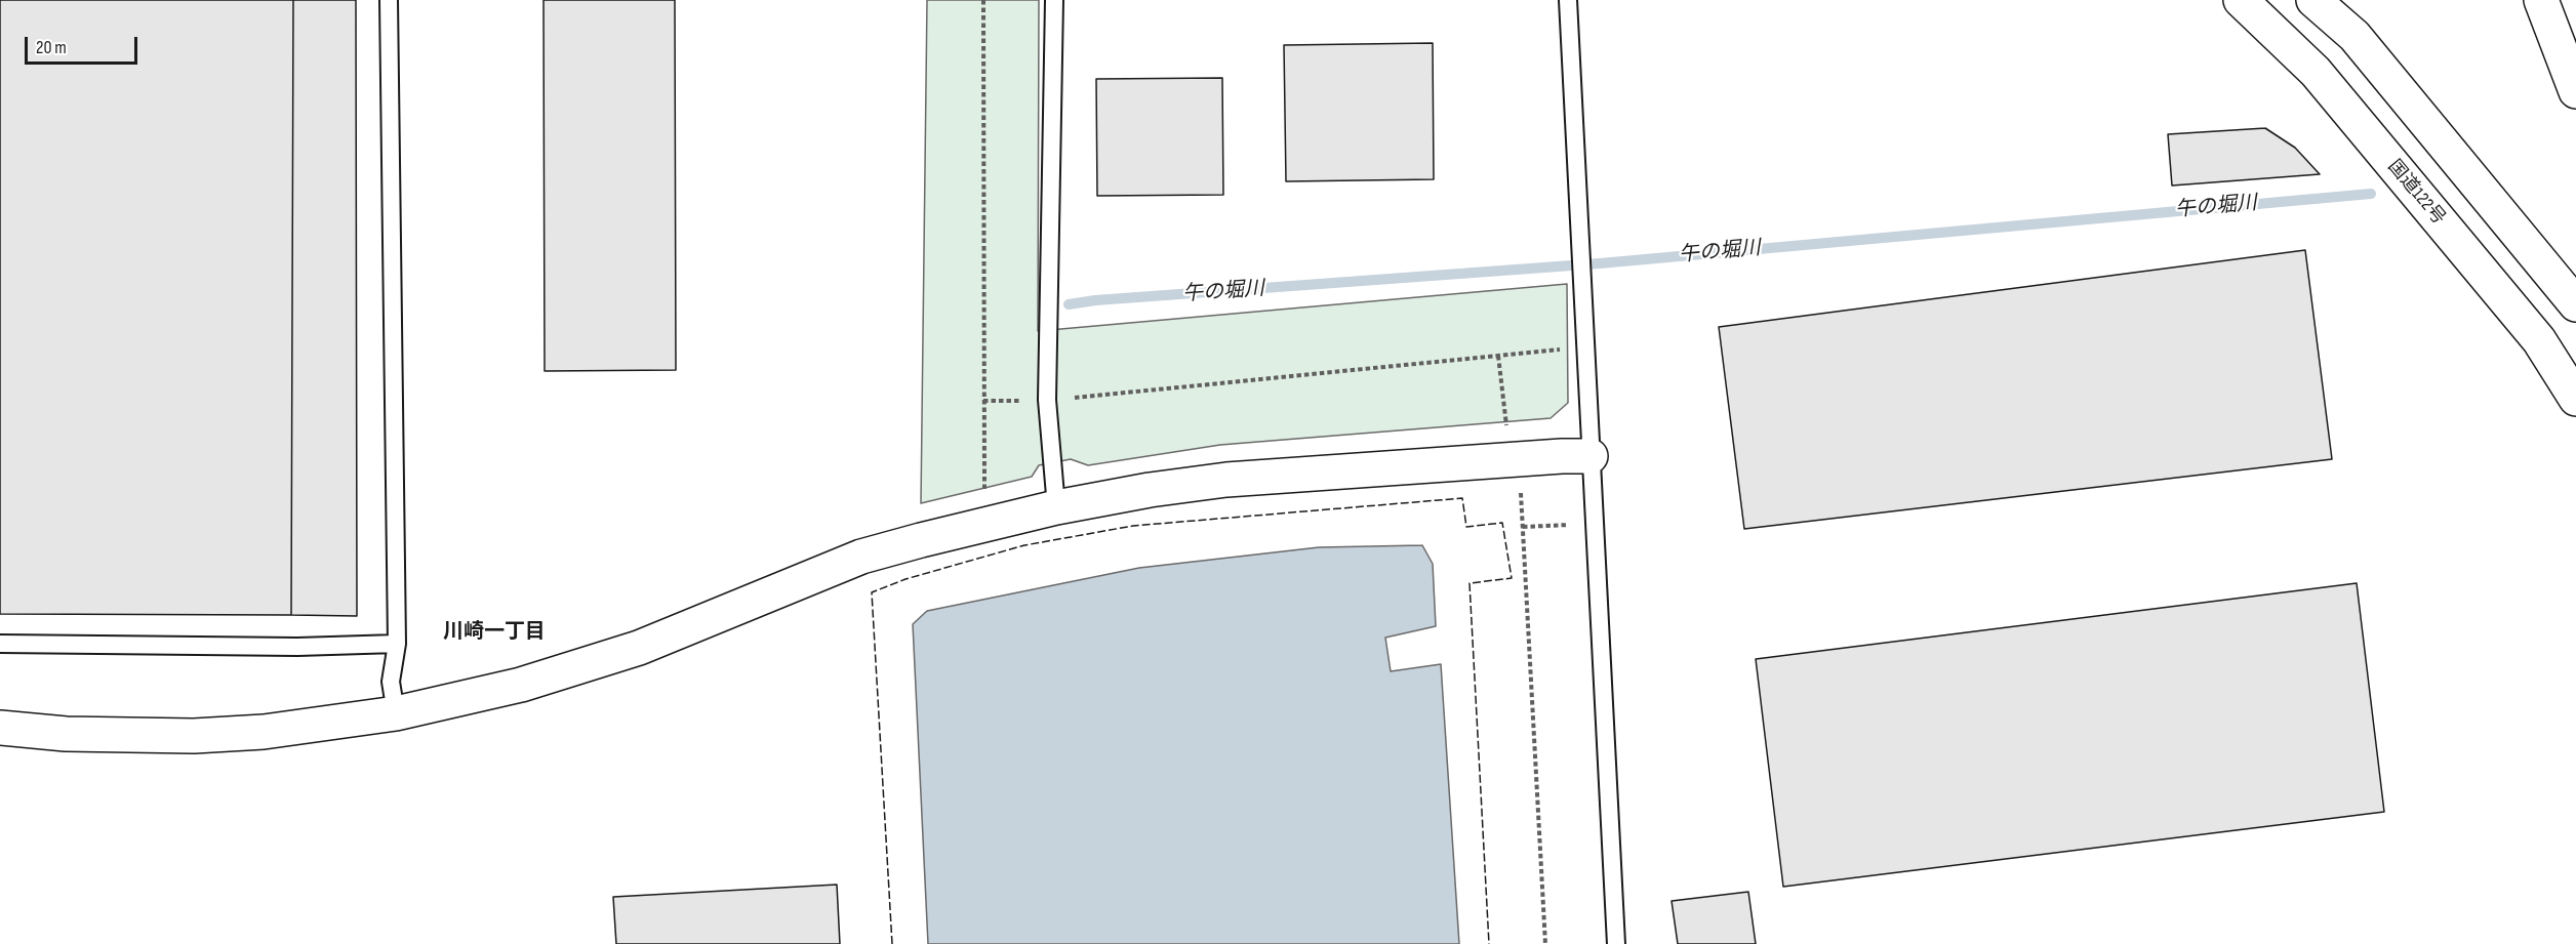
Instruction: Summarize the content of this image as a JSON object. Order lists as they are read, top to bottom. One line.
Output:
{"streets":{"main road":["国道122号"]},"districts":["川崎一丁目"],"water":["午の堀川"],"scale_bar":"20 m"}
